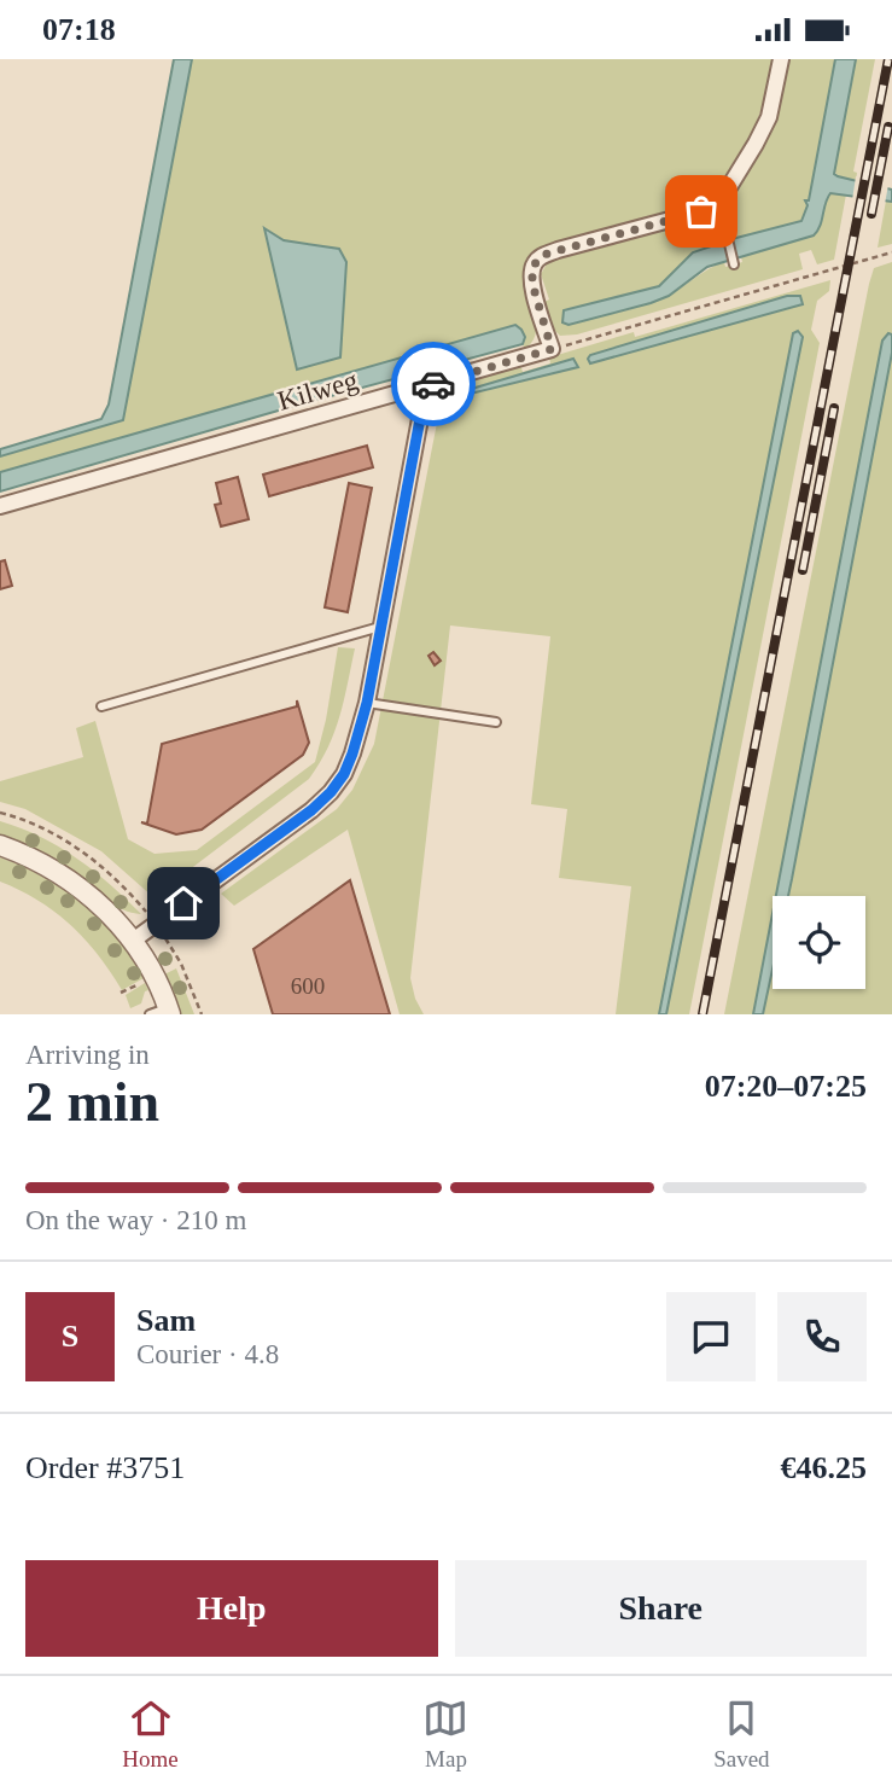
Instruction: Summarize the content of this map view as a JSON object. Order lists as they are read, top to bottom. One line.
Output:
{"streets":{"street":["Kilweg"]},"house_numbers":["600"],"page":{"status":"07:18","heading":["2 min","Arriving in","07:20–07:25"],"panel":["Sam","Courier · 4.8","Order #3751","€46.25"],"bar":"On the way · 210 m","round":"S","buttons":["Help","Share"],"tabs":["Home","Map","Saved"]}}
